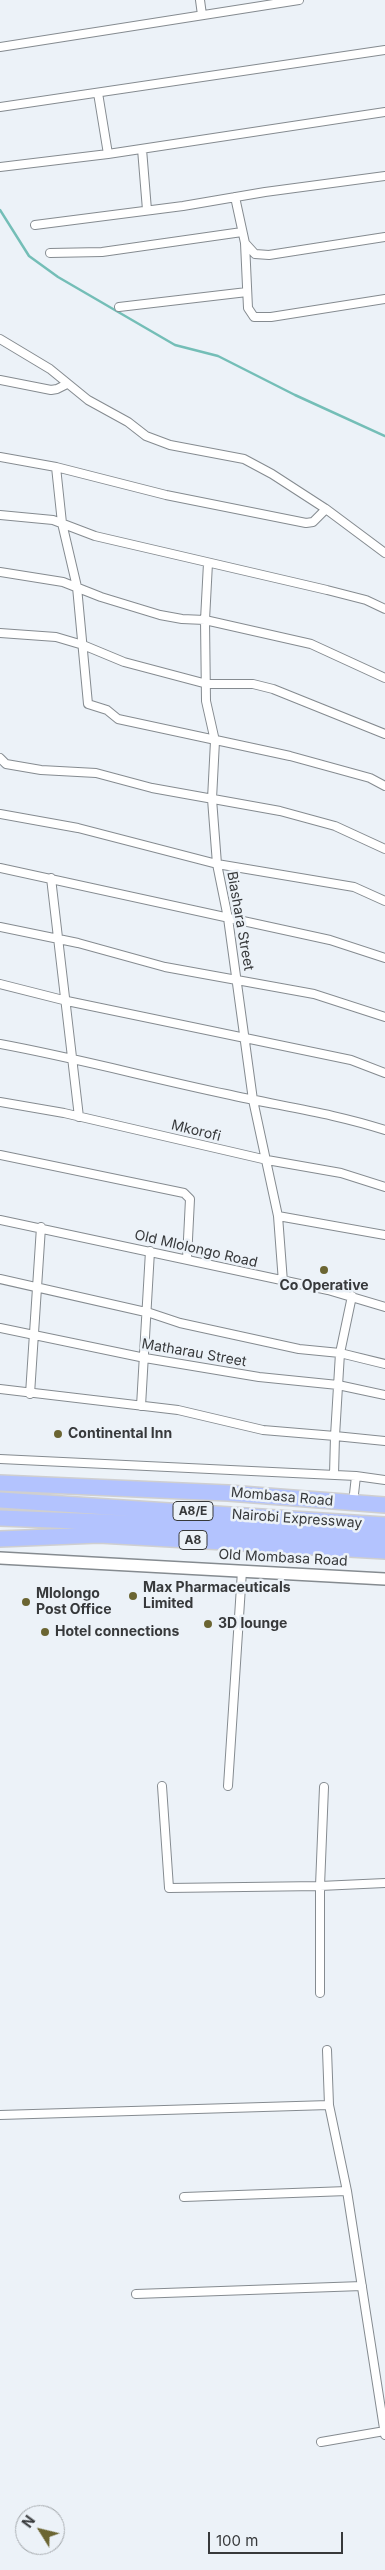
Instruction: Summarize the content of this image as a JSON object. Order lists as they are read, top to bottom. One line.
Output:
{"streets":{"highway":["Mombasa Road","A8/E","Nairobi Expressway","A8"],"street":["Biashara Street","Mkorofi","Old Mlolongo Road","Matharau Street","Old Mombasa Road"]},"crossings":[["Biashara Street","Mkorofi"],["Biashara Street","Old Mlolongo Road"]],"places":["Co Operative","Continental Inn","Max Pharmaceuticals Limited","Mlolongo Post Office","3D lounge","Hotel connections"],"scale_bar":"100 m","north":"top left"}
